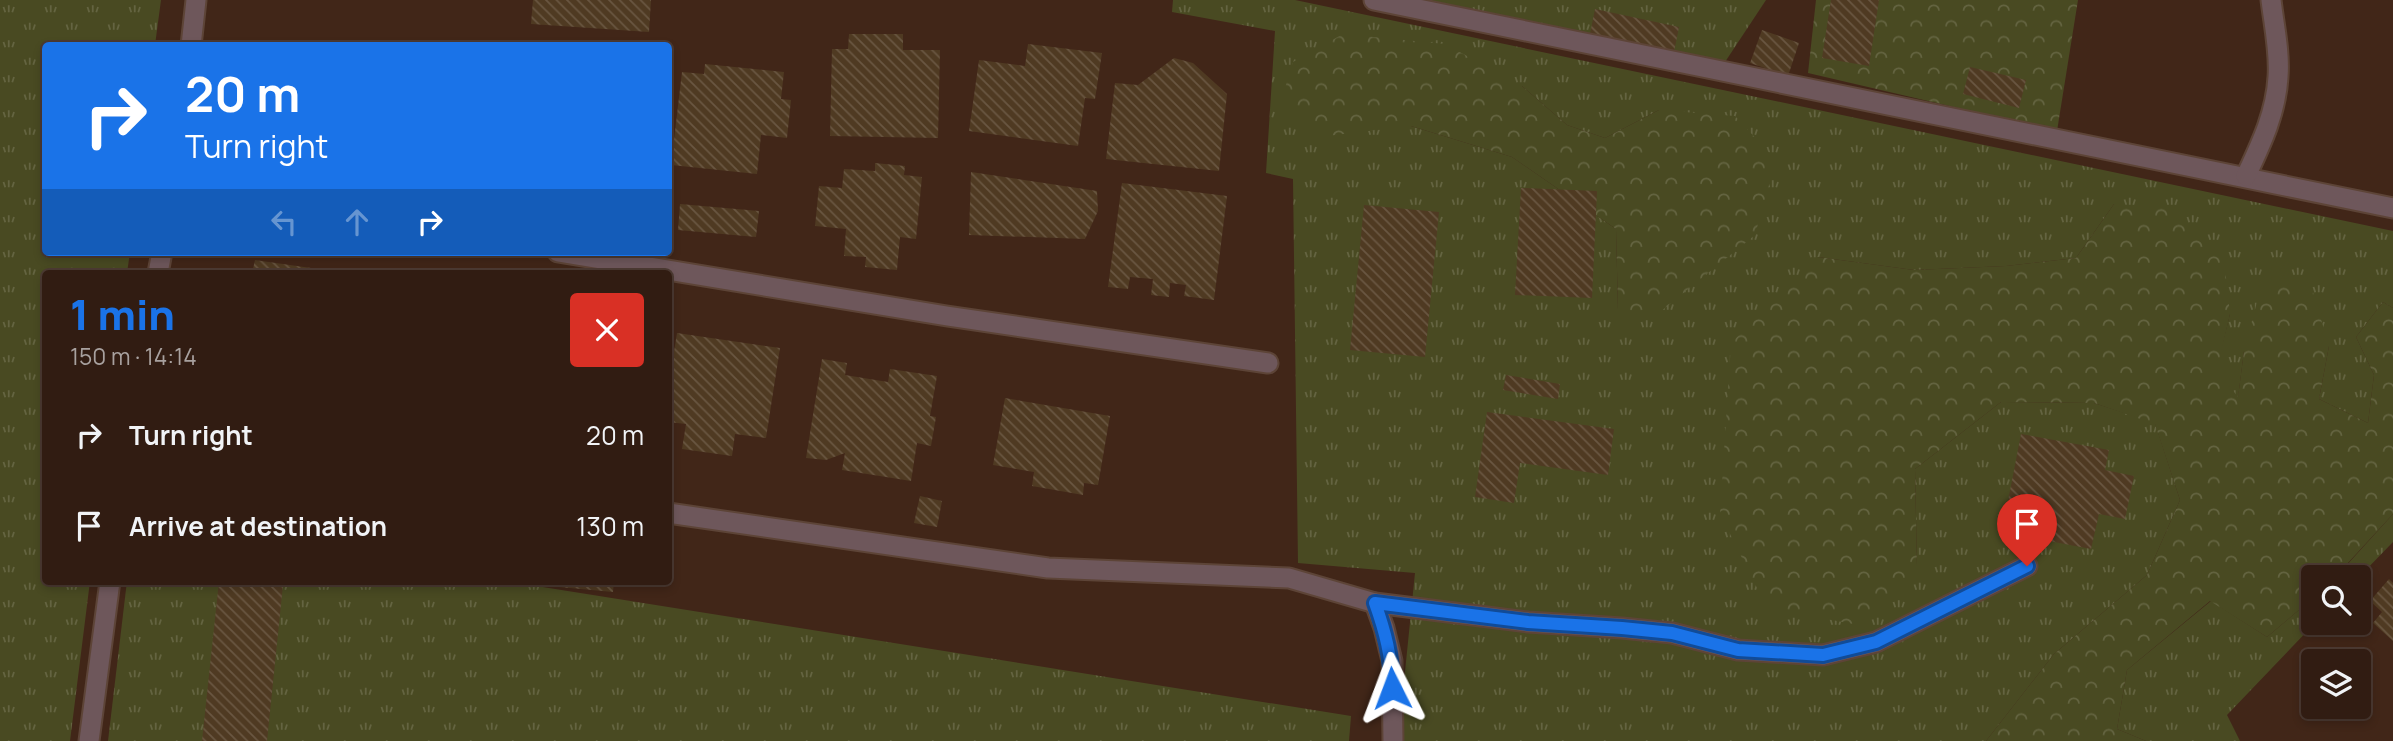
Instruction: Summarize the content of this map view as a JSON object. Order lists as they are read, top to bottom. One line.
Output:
{"page":{"turn":["20 m","Turn right"],"heading":["1 min","150 m · 14:14"],"list":[{"name":"Turn right","value":"20 m"},{"name":"Arrive at destination","value":"130 m"}]}}
